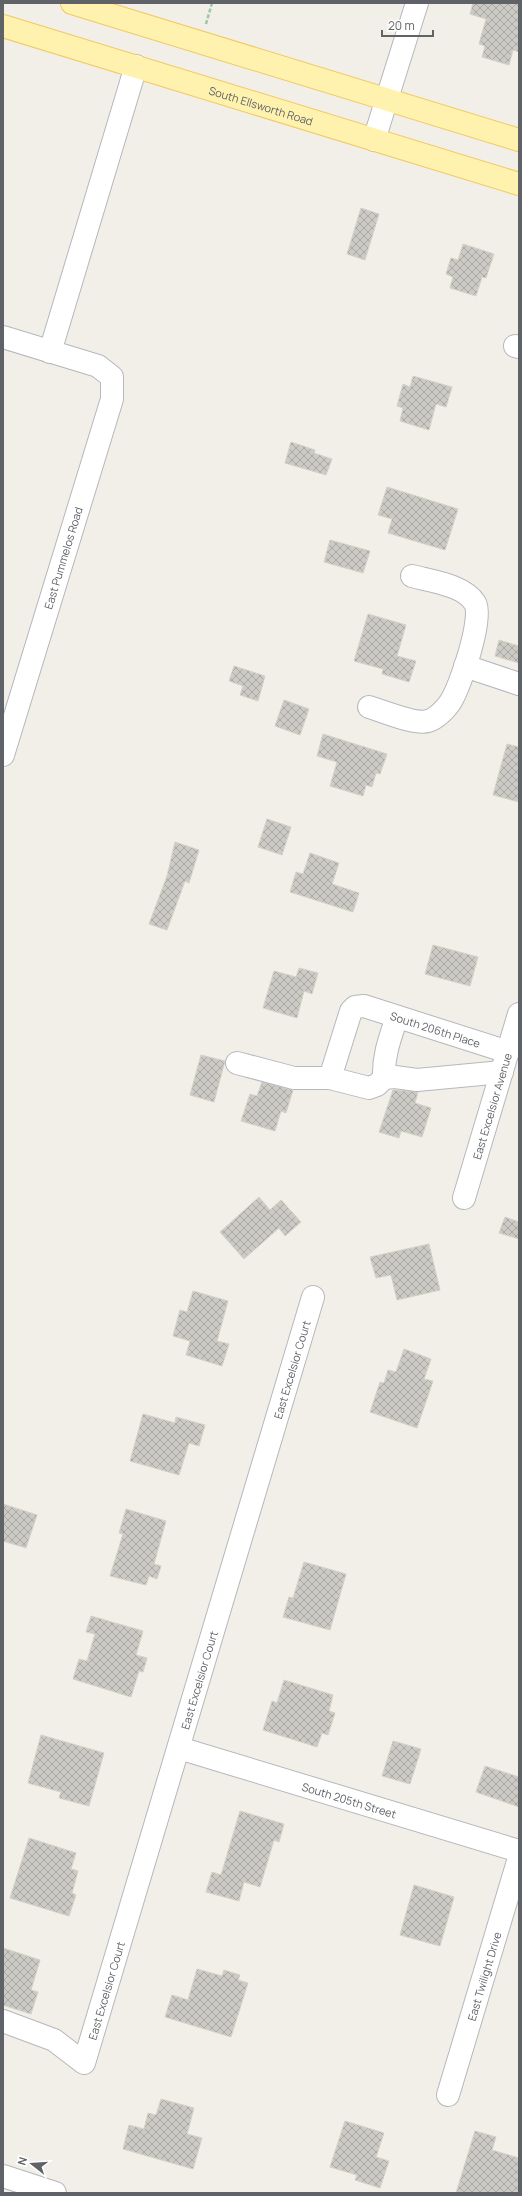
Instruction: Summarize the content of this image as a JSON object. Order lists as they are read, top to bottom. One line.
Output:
{"streets":{"main road":["South Ellsworth Road"],"street":["East Pummelos Road","South 206th Place","East Excelsior Avenue","East Excelsior Court","South 205th Street","East Twilight Drive"]},"crossings":[["South 206th Place","East Excelsior Avenue"],["East Excelsior Court","South 205th Street"]],"scale_bar":"20 m","north":"left"}
